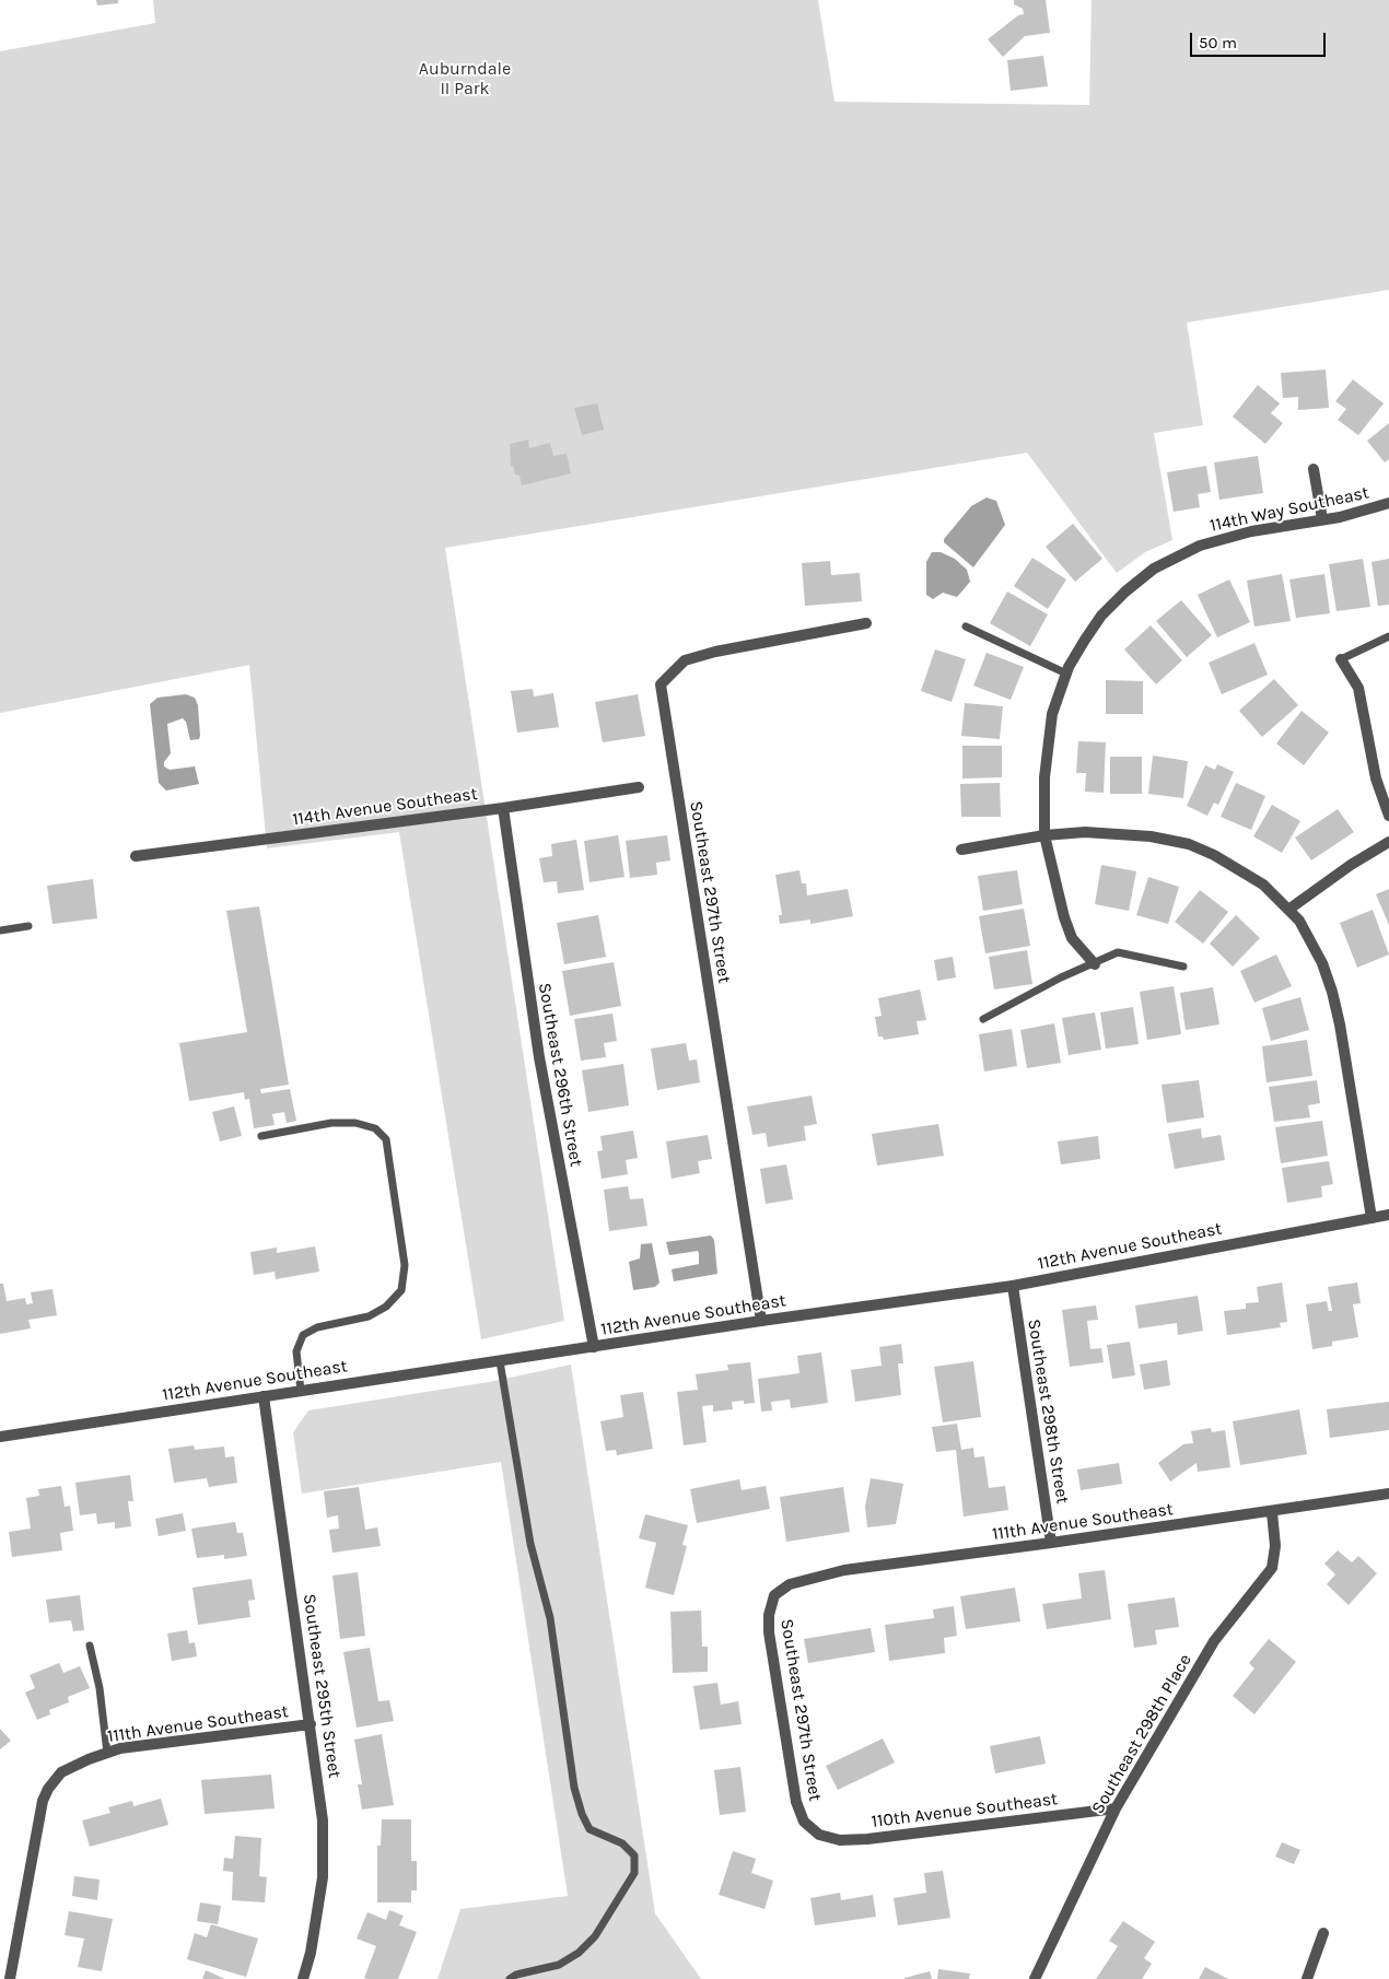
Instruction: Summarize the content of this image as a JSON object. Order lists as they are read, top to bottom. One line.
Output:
{"streets":{"street":["114th Way Southeast","114th Avenue Southeast","Southeast 297th Street","Southeast 296th Street","112th Avenue Southeast","Southeast 298th Street","111th Avenue Southeast","Southeast 295th Street","Southeast 298th Place","110th Avenue Southeast"]},"crossings":[["114th Avenue Southeast","Southeast 296th Street"],["Southeast 297th Street","112th Avenue Southeast"],["Southeast 297th Street","111th Avenue Southeast"],["Southeast 297th Street","110th Avenue Southeast"],["Southeast 296th Street","112th Avenue Southeast"],["112th Avenue Southeast","Southeast 298th Street"],["112th Avenue Southeast","Southeast 295th Street"],["Southeast 298th Street","111th Avenue Southeast"],["111th Avenue Southeast","Southeast 295th Street"],["111th Avenue Southeast","Southeast 298th Place"],["Southeast 298th Place","110th Avenue Southeast"]],"parks":["Auburndale II Park"],"scale_bar":"50 m"}
